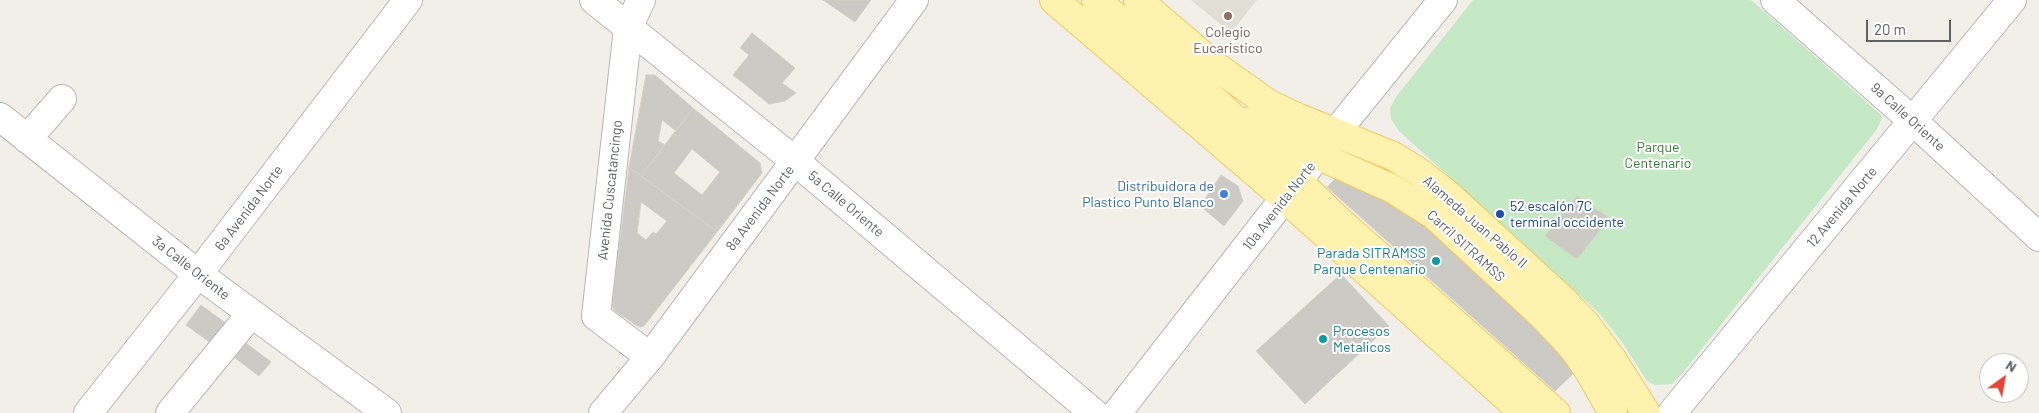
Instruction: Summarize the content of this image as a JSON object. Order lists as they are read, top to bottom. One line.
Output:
{"streets":{"main road":["Alameda Juan Pablo II","Carril SITRAMSS"],"street":["9a Calle Oriente","Avenida Cuscatancingo","5a Calle Oriente","10a Avenida Norte","12 Avenida Norte","6a Avenida Norte","8a Avenida Norte","3a Calle Oriente"]},"crossings":[["9a Calle Oriente","12 Avenida Norte"],["Avenida Cuscatancingo","5a Calle Oriente"],["Avenida Cuscatancingo","8a Avenida Norte"],["5a Calle Oriente","8a Avenida Norte"],["10a Avenida Norte","Alameda Juan Pablo II"],["10a Avenida Norte","Carril SITRAMSS"],["6a Avenida Norte","3a Calle Oriente"]],"parks":["Parque Centenario"],"places":["Colegio Eucaristico","Distribuidora de Plastico Punto Blanco","52 escalón 7C terminal occidente","Parada SITRAMSS Parque Centenario","Procesos Metalicos"],"scale_bar":"20 m","north":"top right"}
